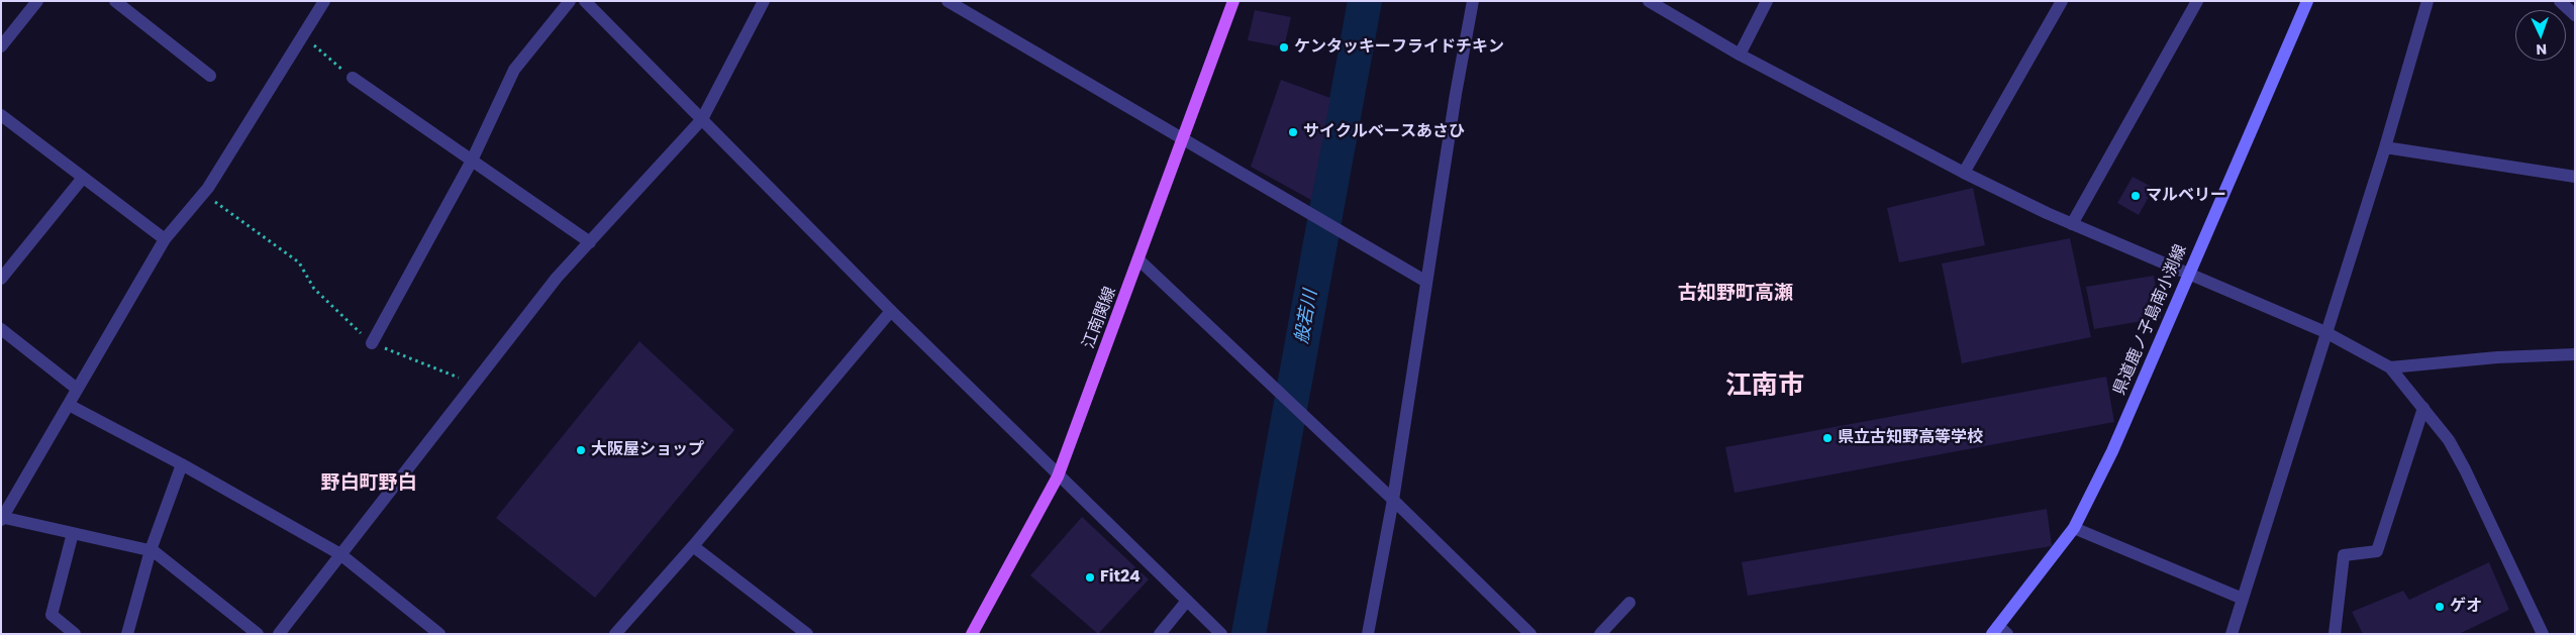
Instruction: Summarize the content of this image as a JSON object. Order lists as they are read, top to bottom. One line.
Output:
{"streets":{"main road":["江南関線","県道鹿ノ子島南小渕線"]},"districts":["古知野町高瀬","江南市","野白町野白"],"water":["般若川"],"places":["ケンタッキーフライドチキン","サイクルベースあさひ","マルベリー","県立古知野高等学校","大阪屋ショップ","Fit24","ゲオ"],"north":"bottom"}
